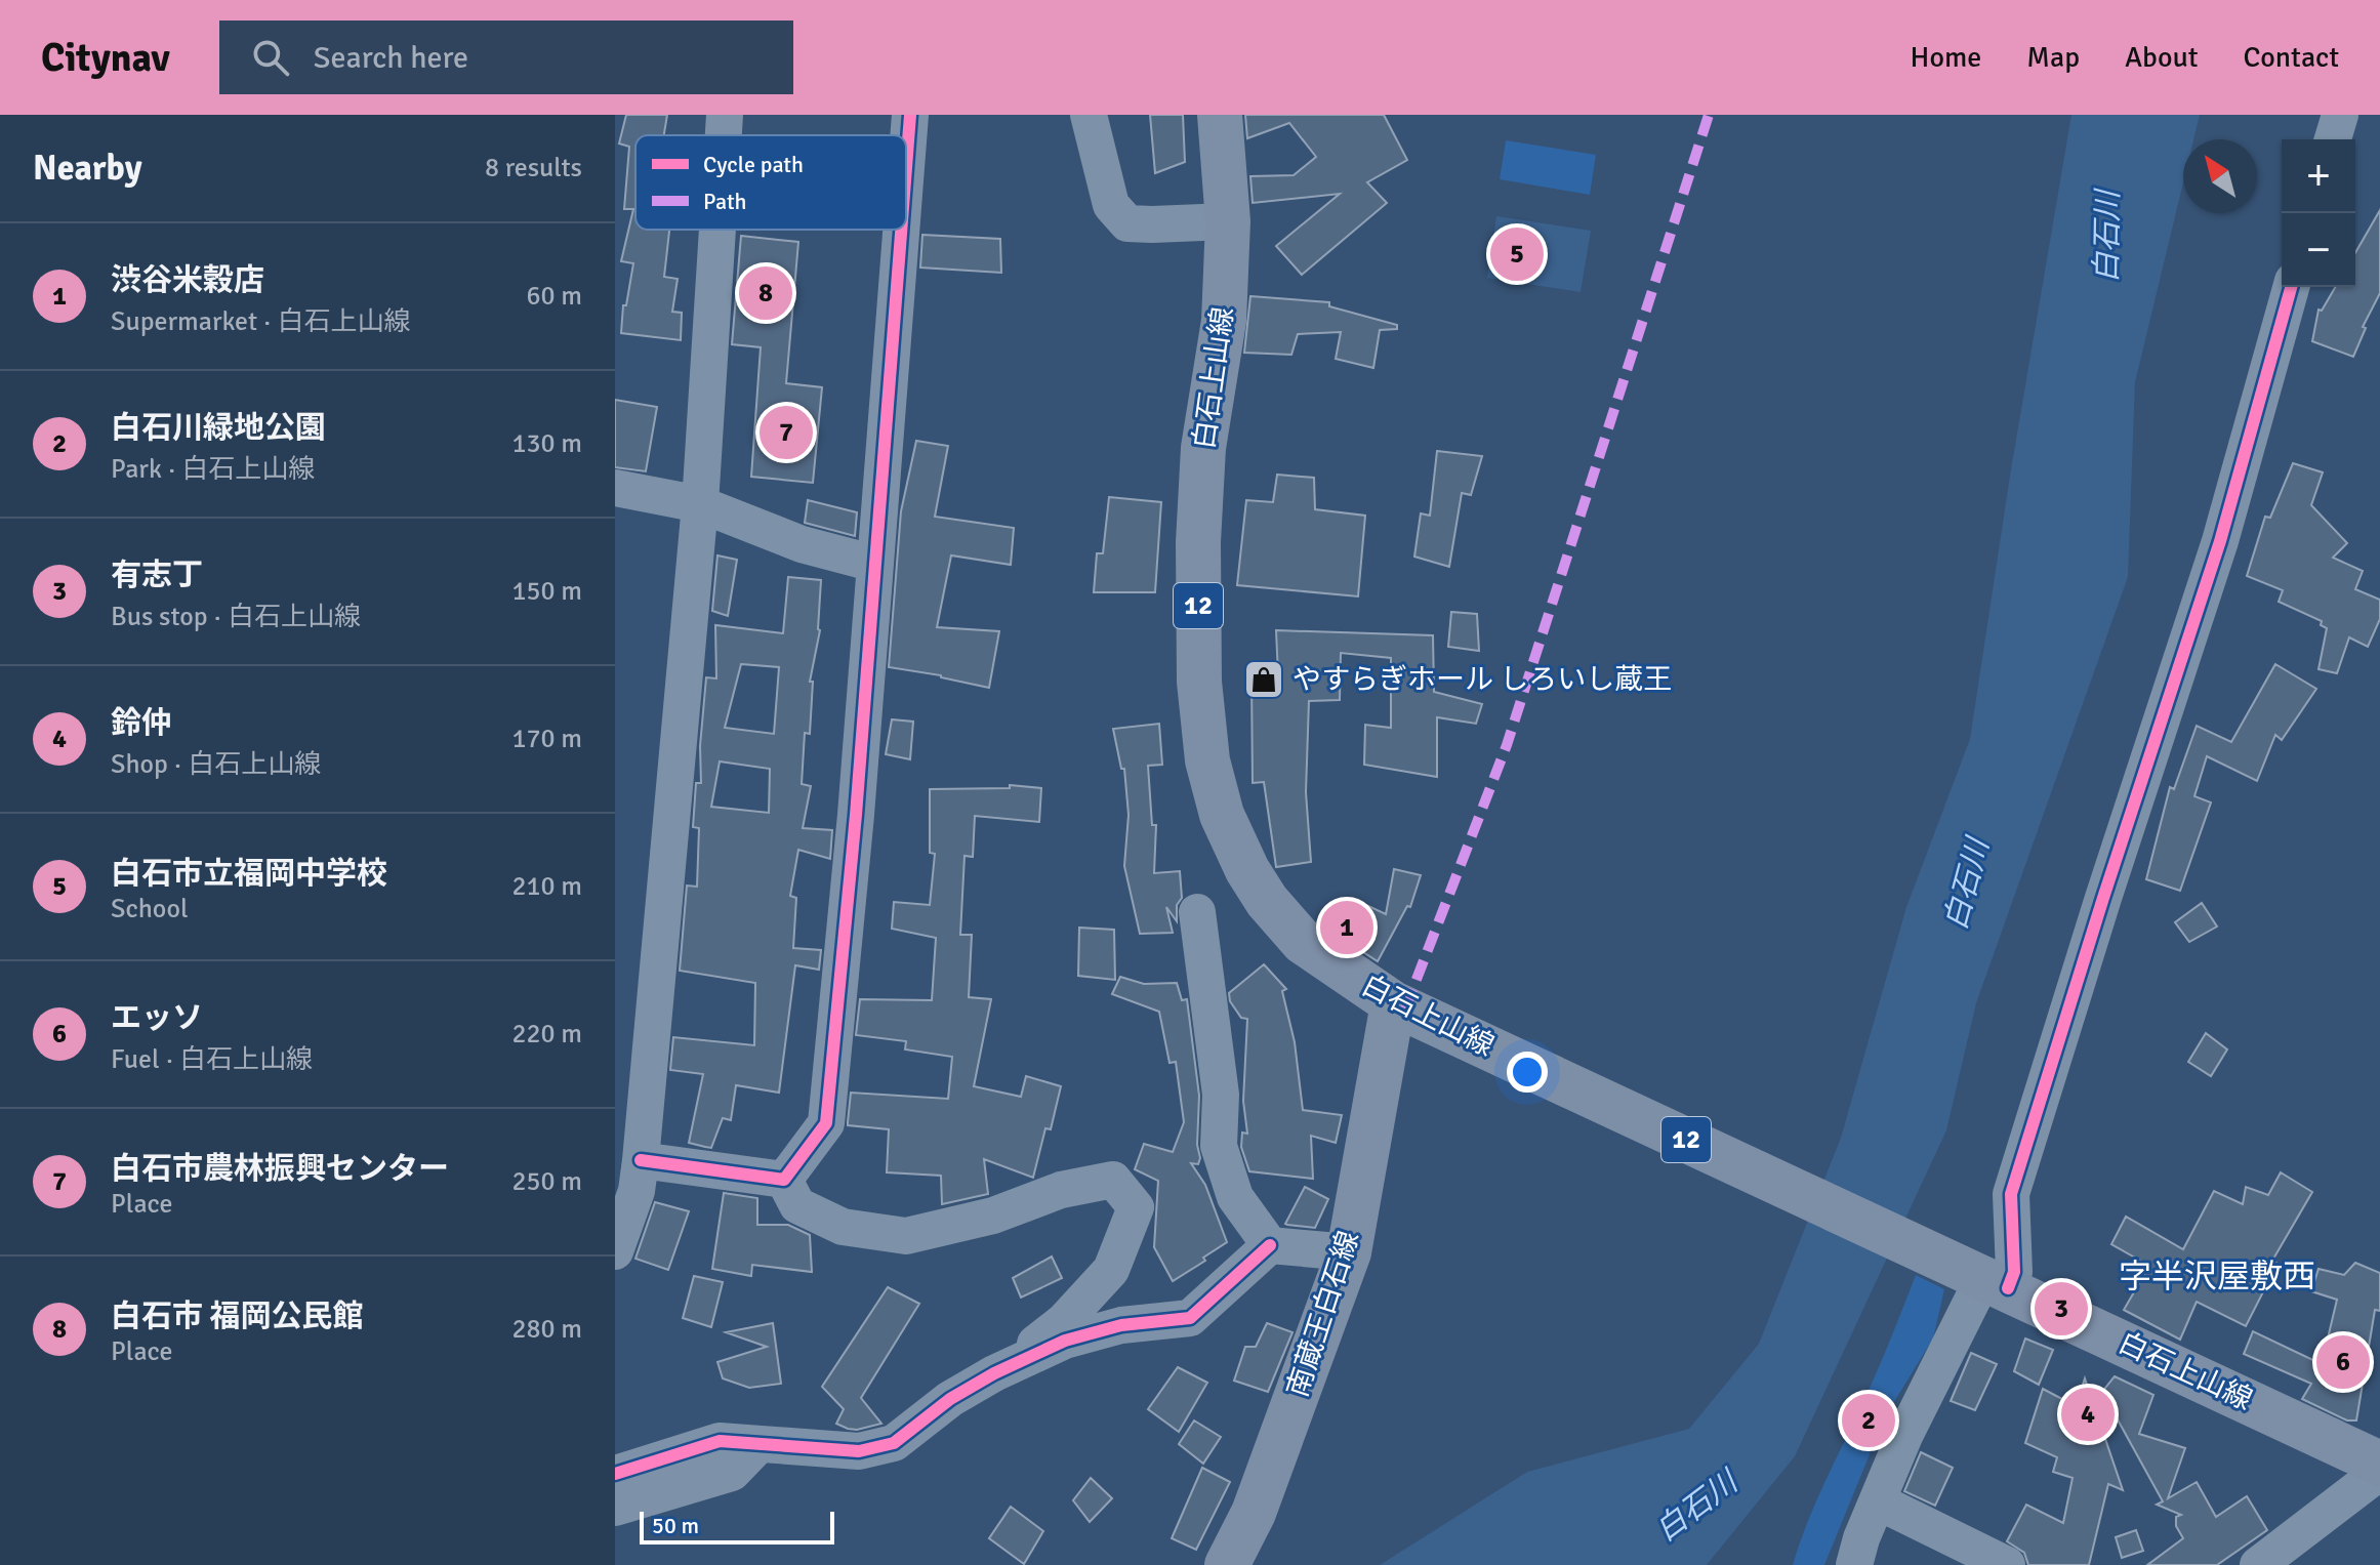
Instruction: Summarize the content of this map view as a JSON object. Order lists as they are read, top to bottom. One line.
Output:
{"streets":{"main road":["白石上山線","12","南蔵王白石線"]},"crossings":[["白石上山線","南蔵王白石線"]],"districts":["字半沢屋敷西"],"water":["白石川"],"places":{"shop":["やすらぎホール しろいし蔵王"]},"legend":["Cycle path","Path"],"scale_bar":"50 m","north":"top left","page":{"header":"Citynav","search":"Search here","nav":["Home","Map","About","Contact"],"heading":["Nearby","8 results"],"map_buttons":["+","−"],"list":[{"mark":"1","name":"渋谷米穀店","note":"Supermarket · 白石上山線","value":"60 m"},{"mark":"2","name":"白石川緑地公園","note":"Park · 白石上山線","value":"130 m"},{"mark":"3","name":"有志丁","note":"Bus stop · 白石上山線","value":"150 m"},{"mark":"4","name":"鈴仲","note":"Shop · 白石上山線","value":"170 m"},{"mark":"5","name":"白石市立福岡中学校","note":"School","value":"210 m"},{"mark":"6","name":"エッソ","note":"Fuel · 白石上山線","value":"220 m"},{"mark":"7","name":"白石市農林振興センター","note":"Place","value":"250 m"},{"mark":"8","name":"白石市 福岡公民館","note":"Place","value":"280 m"}],"pins":["5","8","7","1","3","6","4","2"],"scale":"50 m"}}
